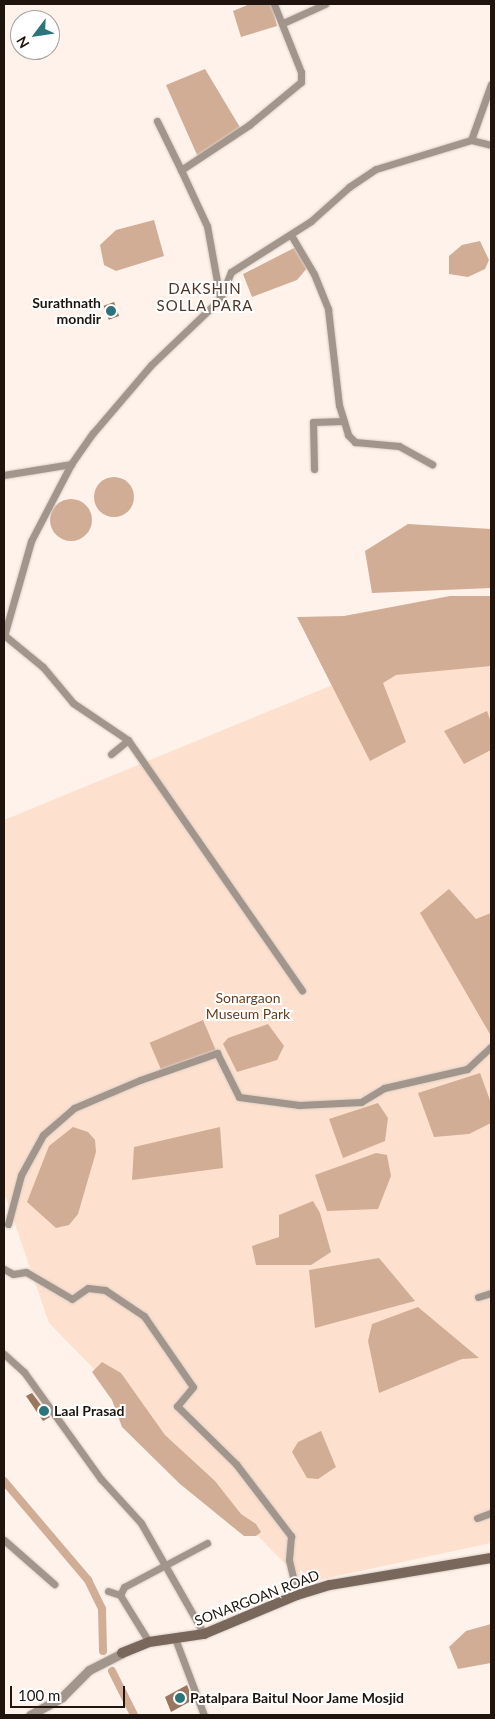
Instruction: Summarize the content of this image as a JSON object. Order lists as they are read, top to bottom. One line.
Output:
{"streets":{"main road":["SONARGOAN ROAD"]},"districts":["DAKSHIN SOLLA PARA"],"parks":["Sonargaon Museum Park"],"places":["Surathnath mondir","Laal Prasad","Patalpara Baitul Noor Jame Mosjid"],"scale_bar":"100 m","north":"bottom left"}
